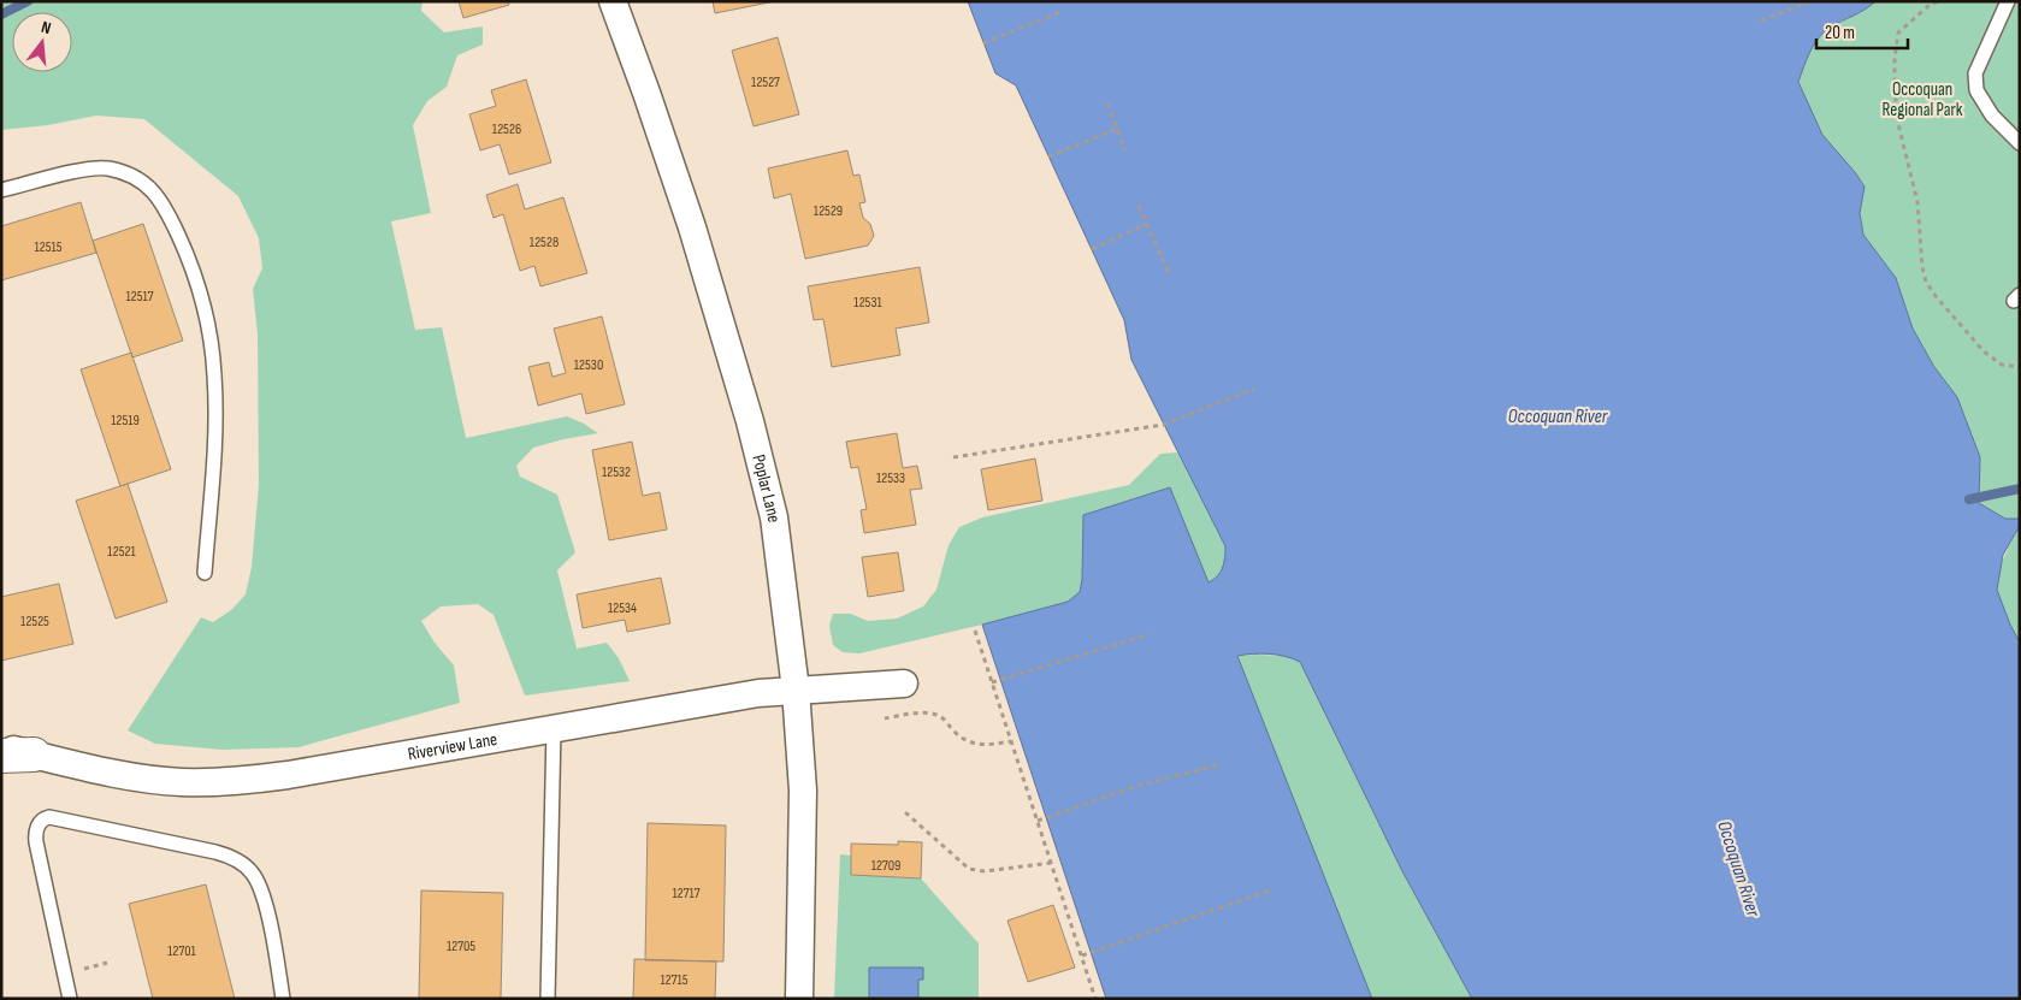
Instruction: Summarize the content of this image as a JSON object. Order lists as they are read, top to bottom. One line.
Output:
{"streets":{"street":["Poplar Lane","Riverview Lane"]},"crossings":[["Poplar Lane","Riverview Lane"]],"water":["Occoquan River"],"parks":["Occoquan Regional Park"],"house_numbers":["12527","12526","12529","12528","12515","12517","12531","12530","12519","12532","12533","12521","12534","12525","12709","12717","12705","12701","12715"],"scale_bar":"20 m","north":"top"}
